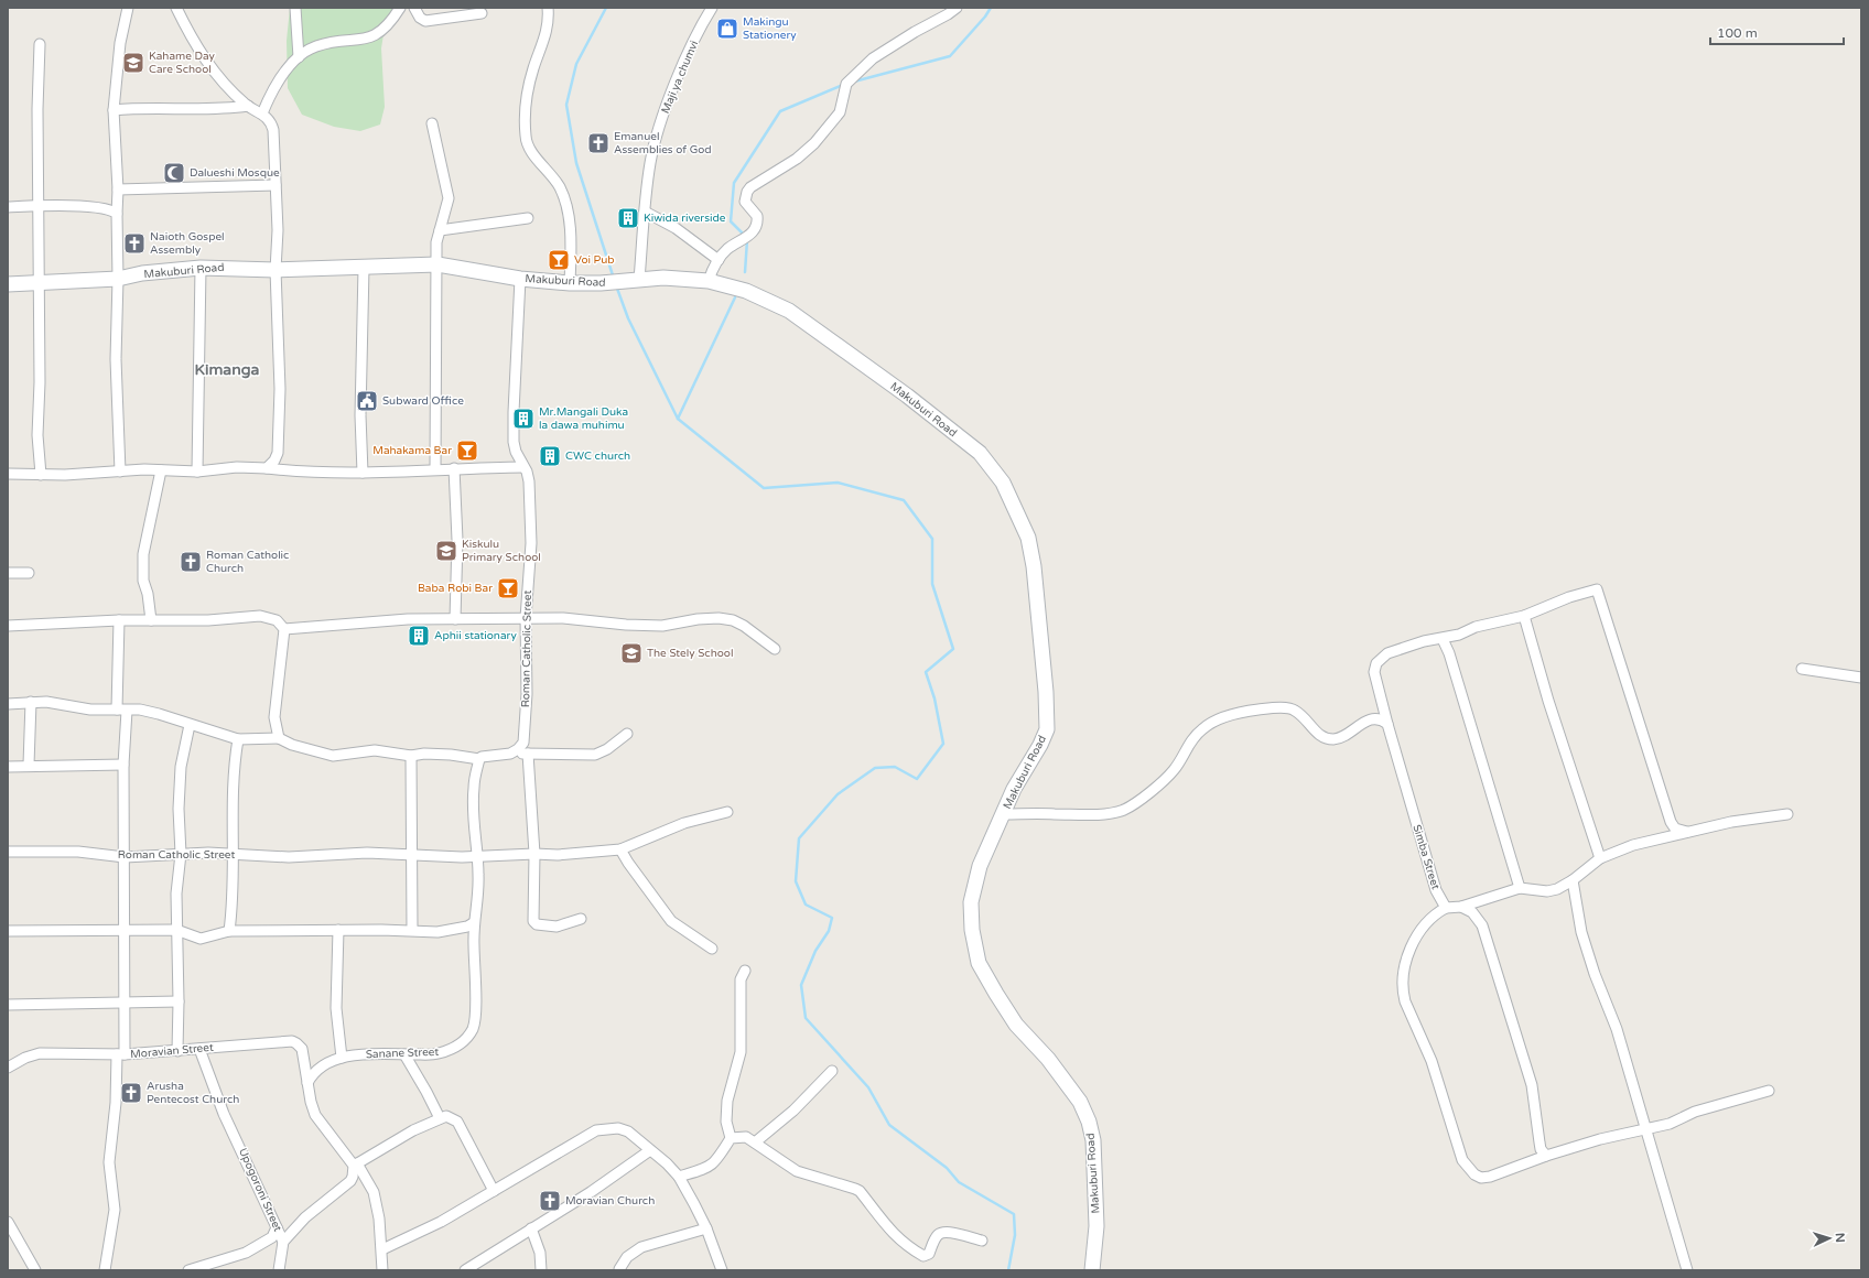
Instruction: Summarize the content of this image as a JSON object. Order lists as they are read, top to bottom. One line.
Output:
{"streets":{"street":["Maji ya chumvi","Makuburi Road","Roman Catholic Street","Simba Street","Moravian Street","Sanane Street","Upogoroni Street"]},"crossings":[["Maji ya chumvi","Makuburi Road"],["Makuburi Road","Roman Catholic Street"],["Moravian Street","Sanane Street"],["Moravian Street","Upogoroni Street"]],"districts":["Kimanga"],"places":{"shop":["Makingu Stationery"],"school or university":["Kahame Day Care School","Kiskulu Primary School","The Stely School"],"church":["Emanuel Assemblies of God","Naioth Gospel Assembly","Roman Catholic Church","Arusha Pentecost Church","Moravian Church"],"mosque":["Dalueshi Mosque"],"building":["Kiwida riverside","Mr.Mangali Duka la dawa muhimu","CWC church","Aphii stationary"],"bar":["Voi Pub","Mahakama Bar","Baba Robi Bar"],"public building":["Subward Office"]},"scale_bar":"100 m","north":"right"}
